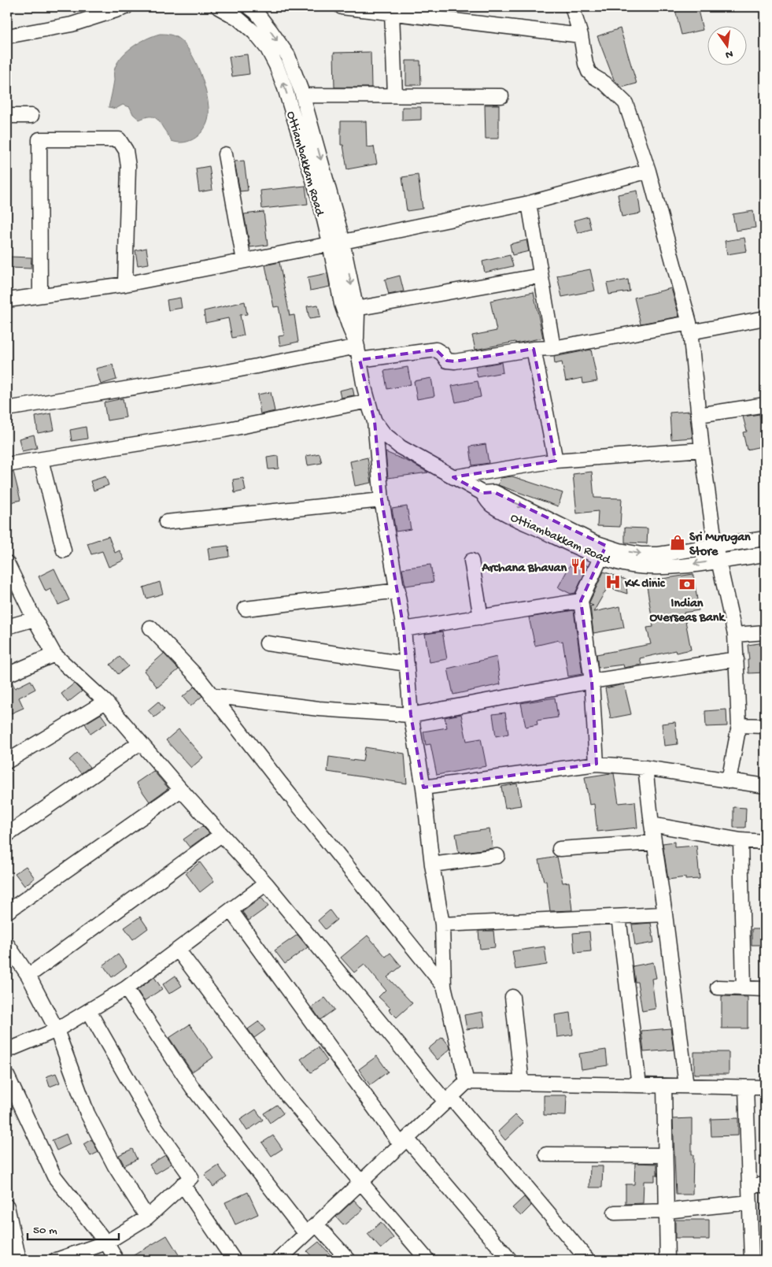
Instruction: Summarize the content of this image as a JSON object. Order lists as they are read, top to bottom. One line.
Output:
{"streets":{"street":["Ottiambakkam Road"]},"places":{"shop":["Sri Murugan Store"],"restaurant":["Archana Bhavan"],"hospital":["KK clinic"],"bank":["Indian Overseas Bank"]},"scale_bar":"50 m","north":"bottom"}
